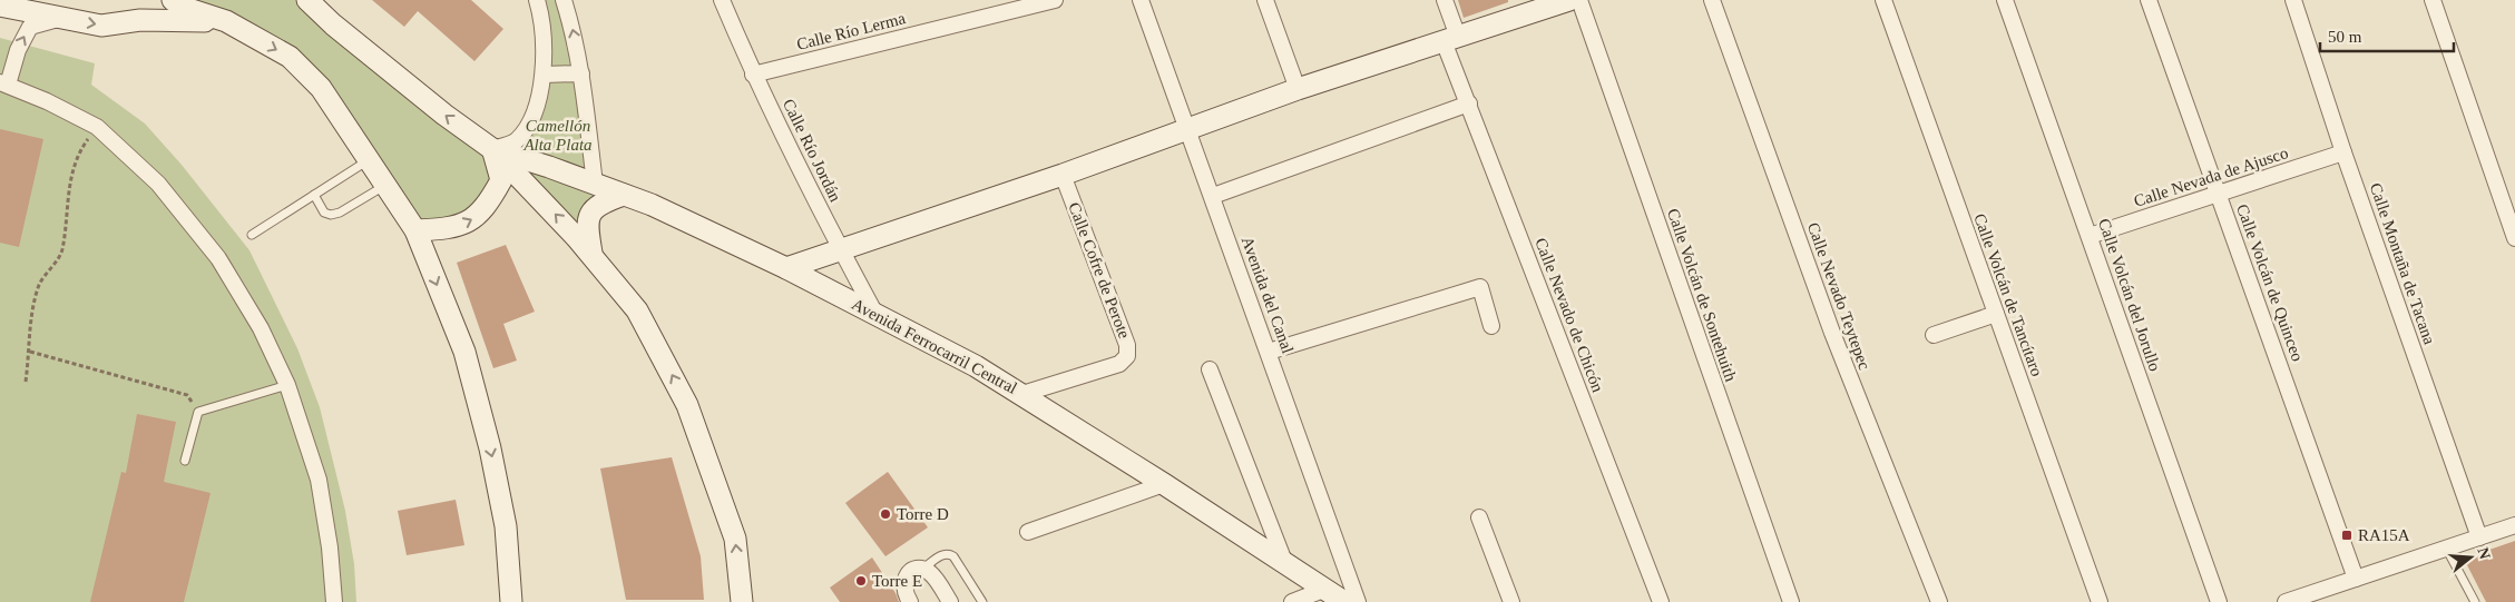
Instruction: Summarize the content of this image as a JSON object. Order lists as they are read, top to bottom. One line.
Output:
{"streets":{"street":["Calle Río Lerma","Calle Río Jordán","Calle Nevada de Ajusco","Calle Montaña de Tacana","Calle Cofre de Perote","Calle Volcán de Quinceo","Avenida del Canal","Calle Volcán de Sontehuith","Calle Volcán de Tancítaro","Calle Volcán del Jorullo","Calle Nevado Teytepec","Calle Nevado de Chicón","Avenida Ferrocarril Central"]},"crossings":[["Calle Río Lerma","Calle Río Jordán"],["Calle Río Jordán","Avenida Ferrocarril Central"],["Calle Nevada de Ajusco","Calle Montaña de Tacana"],["Calle Nevada de Ajusco","Calle Volcán de Quinceo"],["Calle Nevada de Ajusco","Calle Volcán del Jorullo"],["Calle Cofre de Perote","Avenida Ferrocarril Central"]],"parks":["Camellón Alta Plata"],"places":{"other":["Torre D","Torre E"],"transit":["RA15A"]},"scale_bar":"50 m","north":"right"}
